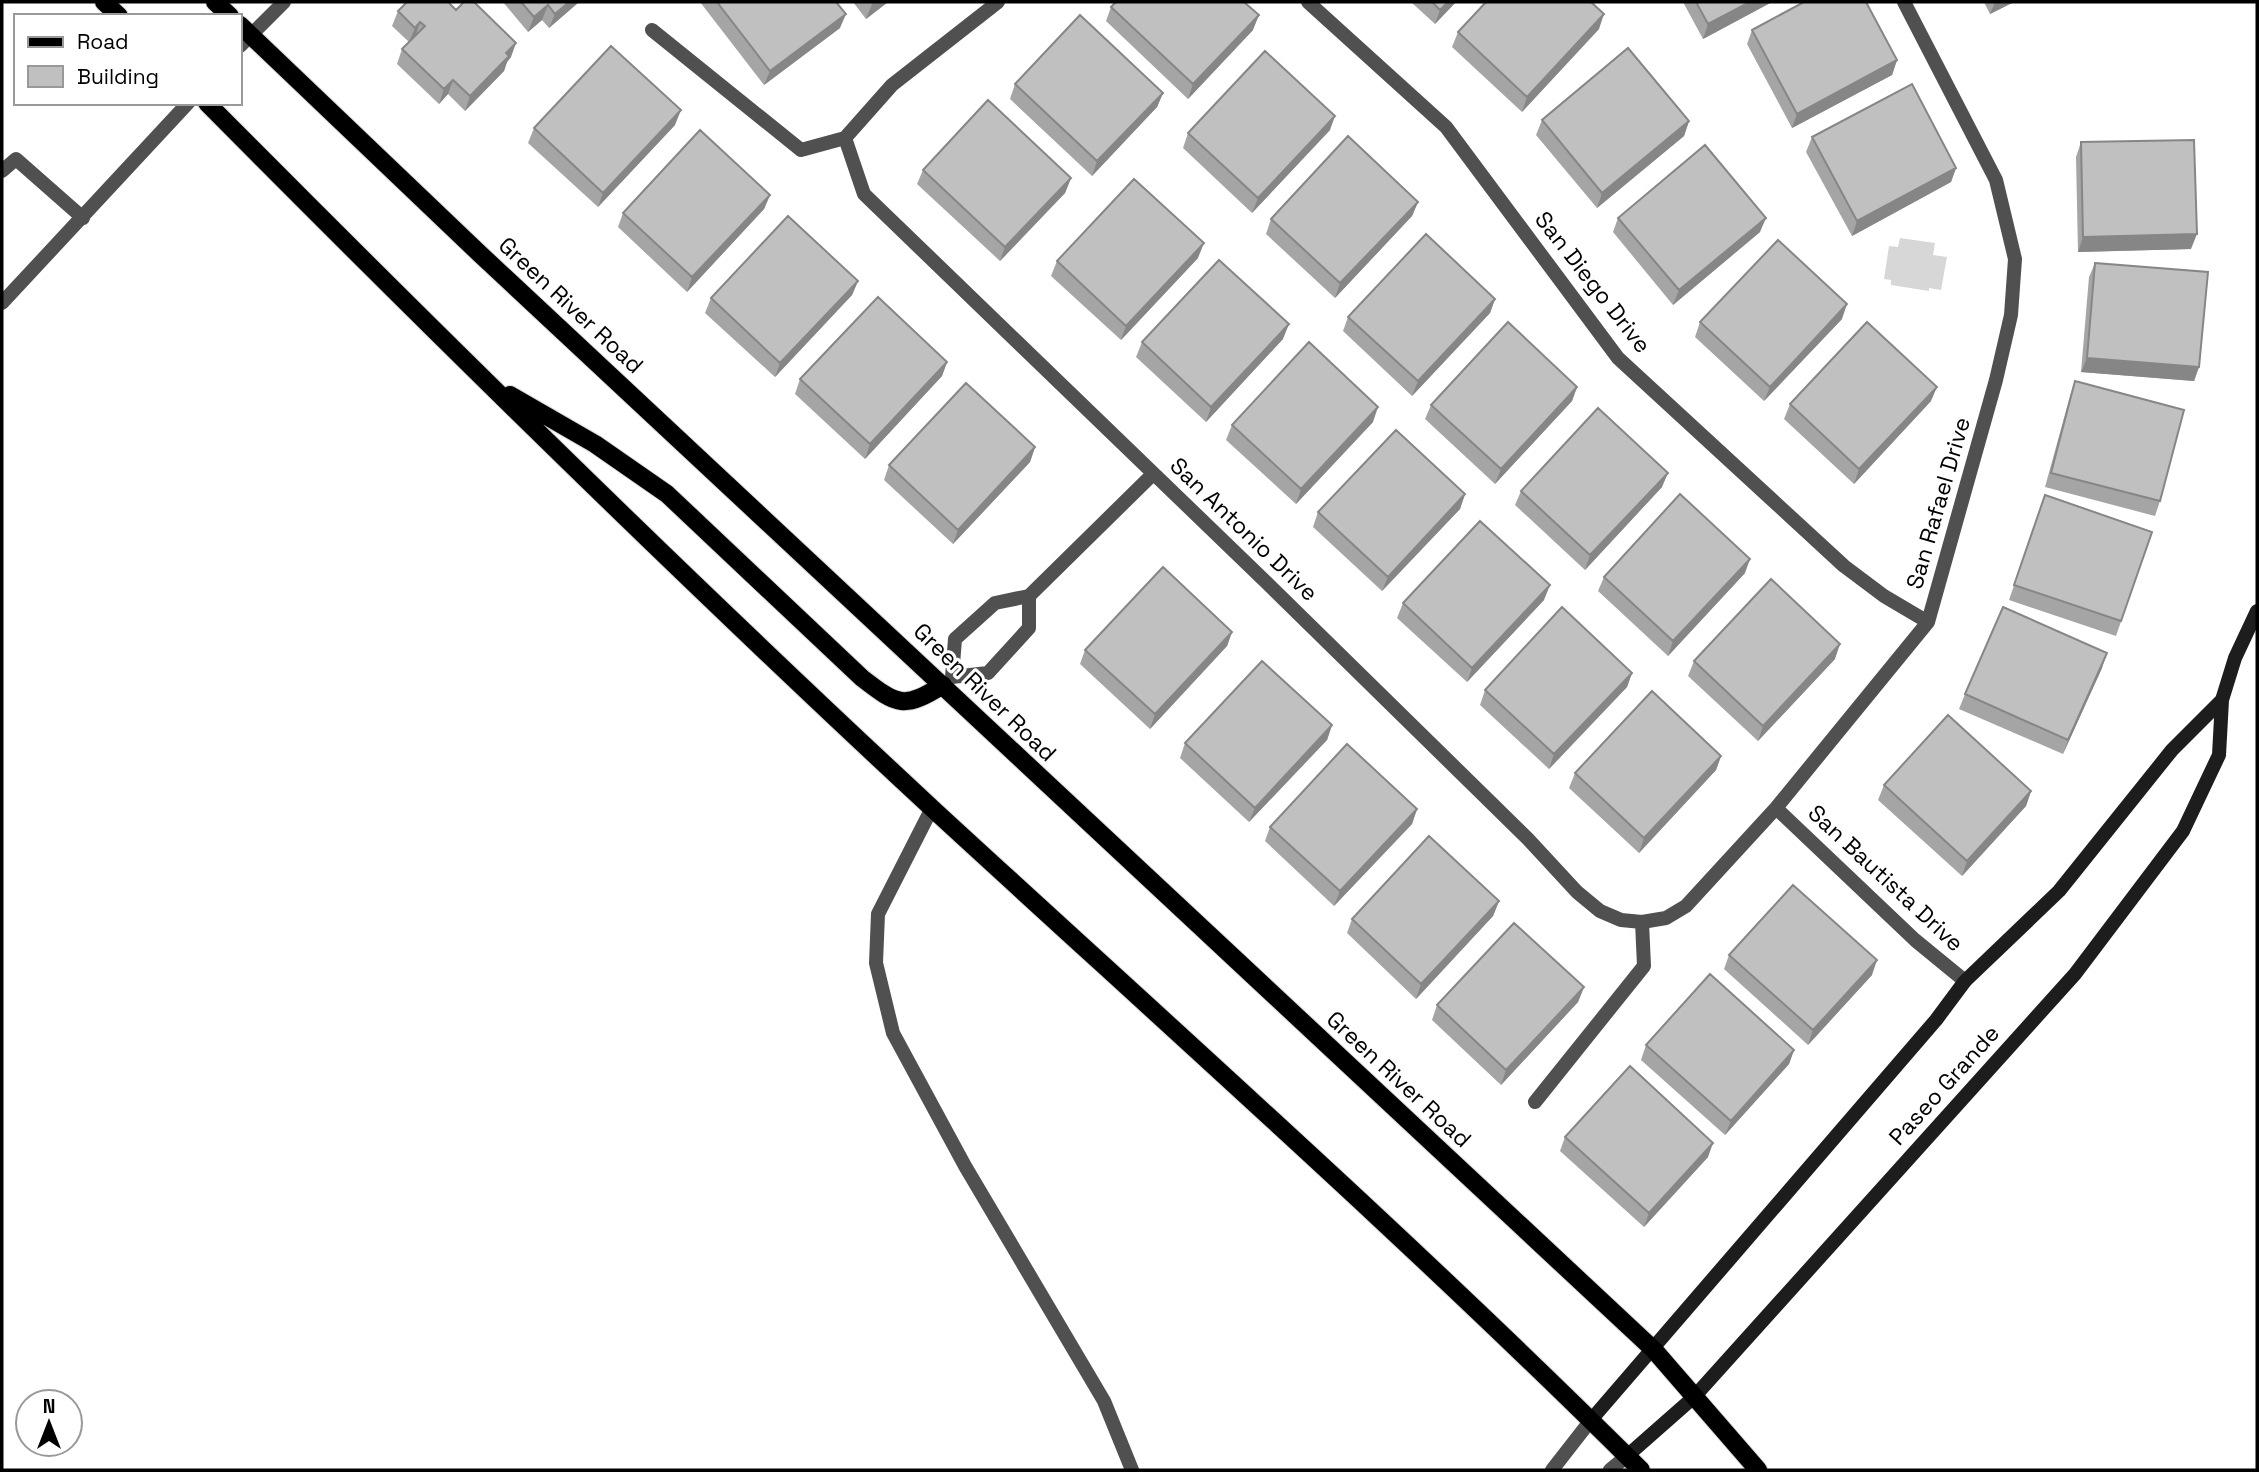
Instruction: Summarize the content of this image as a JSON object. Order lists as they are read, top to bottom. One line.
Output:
{"streets":{"main road":["Green River Road","Paseo Grande"],"street":["San Diego Drive","San Rafael Drive","San Antonio Drive","San Bautista Drive"]},"crossings":[["San Diego Drive","San Rafael Drive"],["Green River Road","Paseo Grande"],["San Rafael Drive","San Antonio Drive"],["San Rafael Drive","San Bautista Drive"],["San Bautista Drive","Paseo Grande"]],"legend":["Road","Building"],"north":"top"}
